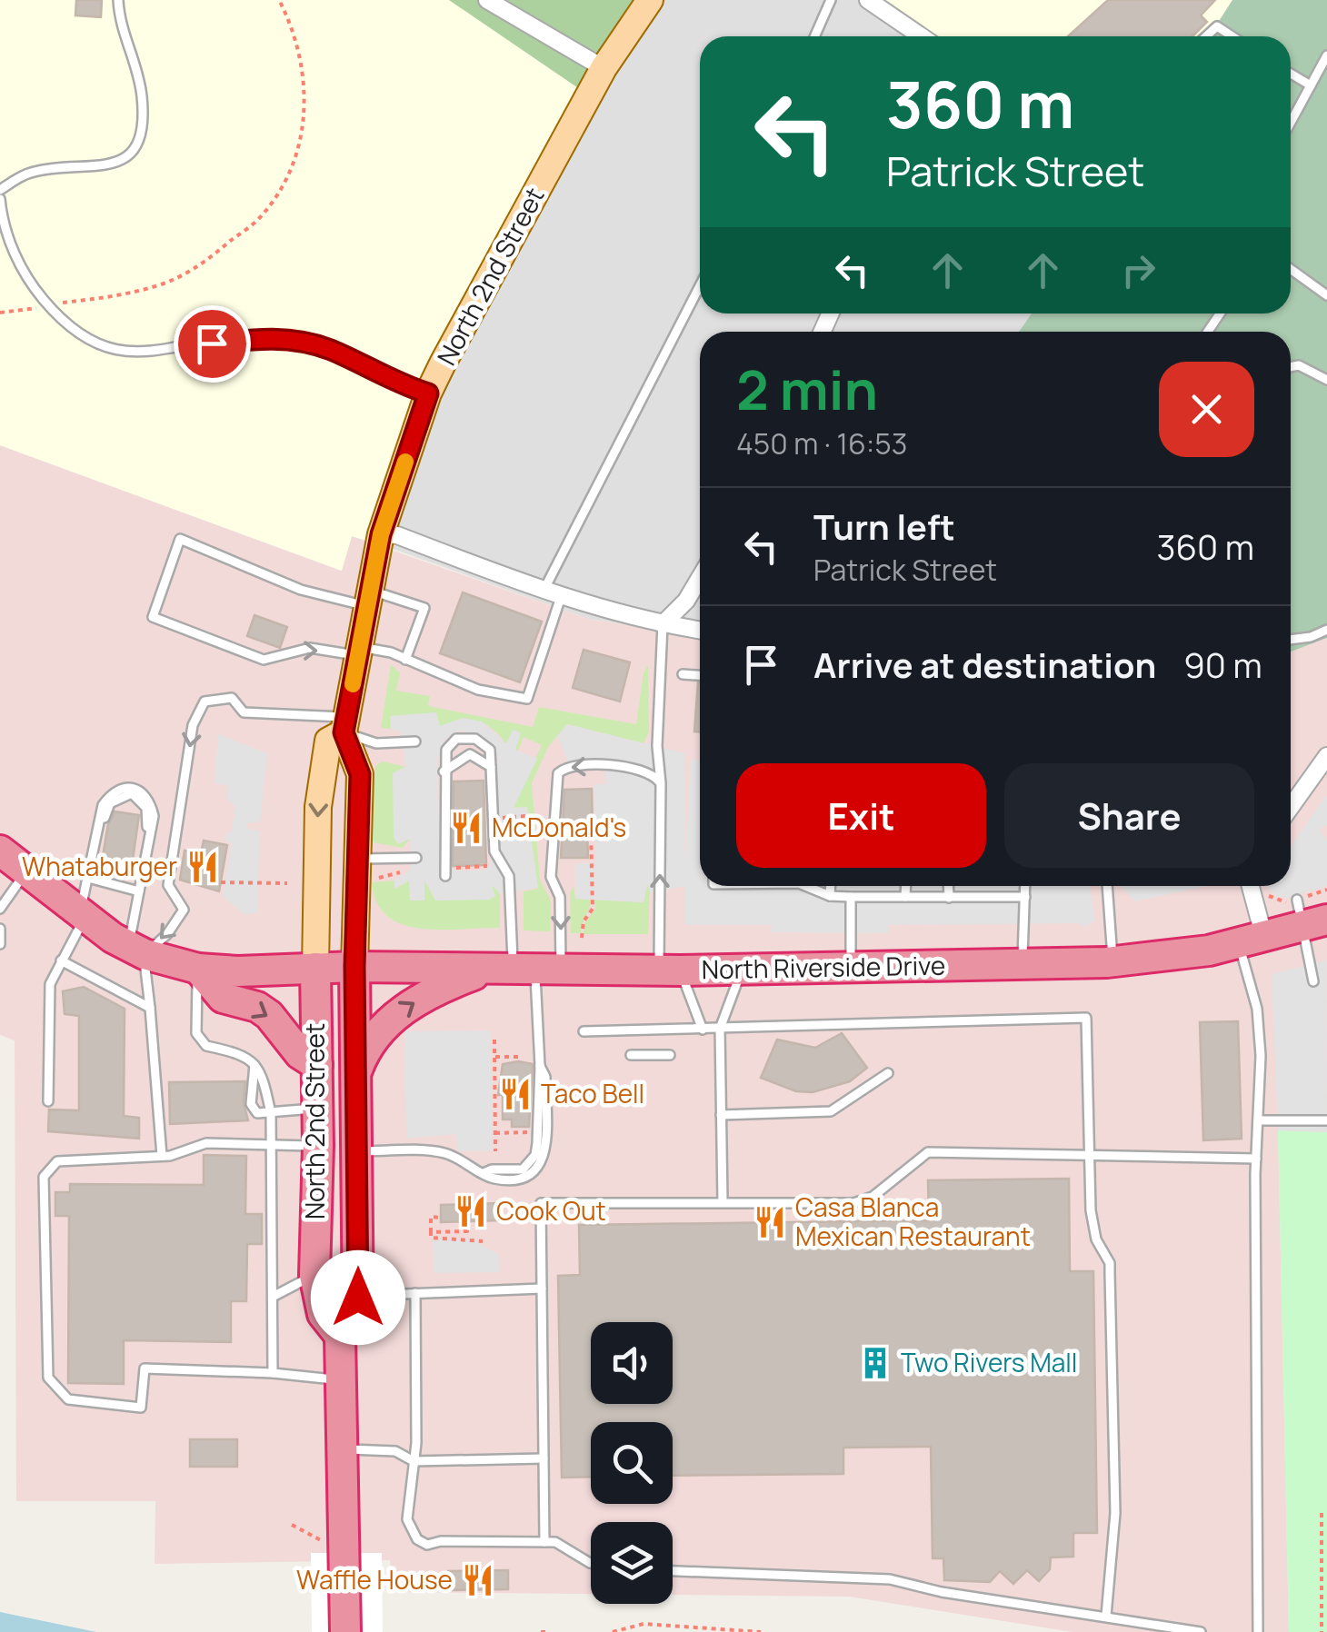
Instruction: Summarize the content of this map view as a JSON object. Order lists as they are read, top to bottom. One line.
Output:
{"streets":{"highway":["North 2nd Street","North Riverside Drive"]},"crossings":[["North 2nd Street","North Riverside Drive"]],"places":{"restaurant":["McDonald's","Whataburger","Taco Bell","Cook Out","Casa Blanca Mexican Restaurant","Waffle House"],"building":["Two Rivers Mall"]},"page":{"turn":["360 m","Patrick Street"],"heading":["2 min","450 m · 16:53"],"list":[{"name":"Turn left","note":"Patrick Street","value":"360 m"},{"name":"Arrive at destination","value":"90 m"}],"buttons":["Exit","Share"]}}
